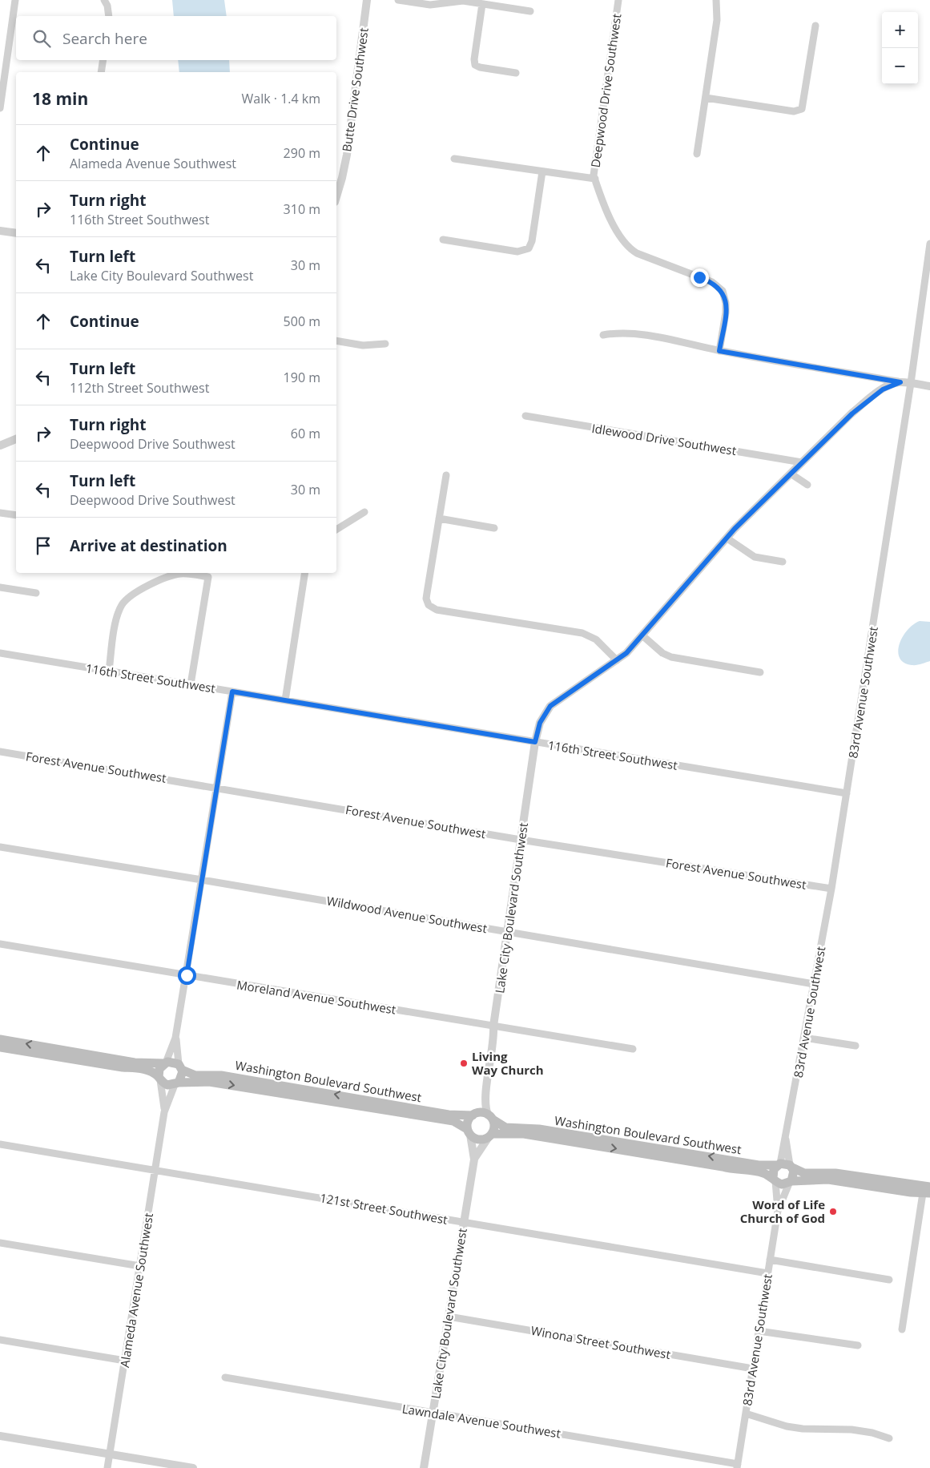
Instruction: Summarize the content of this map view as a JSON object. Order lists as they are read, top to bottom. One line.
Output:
{"streets":{"main road":["Washington Boulevard Southwest"],"street":["Butte Drive Southwest","Deepwood Drive Southwest","Idlewood Drive Southwest","116th Street Southwest","83rd Avenue Southwest","Forest Avenue Southwest","Lake City Boulevard Southwest","Wildwood Avenue Southwest","Moreland Avenue Southwest","121st Street Southwest","Alameda Avenue Southwest","Winona Street Southwest","Lawndale Avenue Southwest"]},"crossings":[["116th Street Southwest","83rd Avenue Southwest"],["116th Street Southwest","Lake City Boulevard Southwest"],["83rd Avenue Southwest","Forest Avenue Southwest"],["83rd Avenue Southwest","Wildwood Avenue Southwest"],["83rd Avenue Southwest","Washington Boulevard Southwest"],["83rd Avenue Southwest","121st Street Southwest"],["83rd Avenue Southwest","Winona Street Southwest"],["83rd Avenue Southwest","Lawndale Avenue Southwest"],["Forest Avenue Southwest","Lake City Boulevard Southwest"],["Lake City Boulevard Southwest","Wildwood Avenue Southwest"],["Lake City Boulevard Southwest","Moreland Avenue Southwest"],["Lake City Boulevard Southwest","Washington Boulevard Southwest"],["Lake City Boulevard Southwest","121st Street Southwest"],["Lake City Boulevard Southwest","Winona Street Southwest"],["Lake City Boulevard Southwest","Lawndale Avenue Southwest"],["Washington Boulevard Southwest","Alameda Avenue Southwest"],["121st Street Southwest","Alameda Avenue Southwest"]],"places":["Living Way Church","Word of Life Church of God"],"page":{"map_buttons":["+","−"],"search":"Search here","heading":["18 min","Walk · 1.4 km"],"list":[["Continue","Alameda Avenue Southwest","290 m"],["Turn right","116th Street Southwest","310 m"],["Turn left","Lake City Boulevard Southwest","30 m"],["Continue","500 m"],["Turn left","112th Street Southwest","190 m"],["Turn right","Deepwood Drive Southwest","60 m"],["Turn left","Deepwood Drive Southwest","30 m"],"Arrive at destination"]}}
